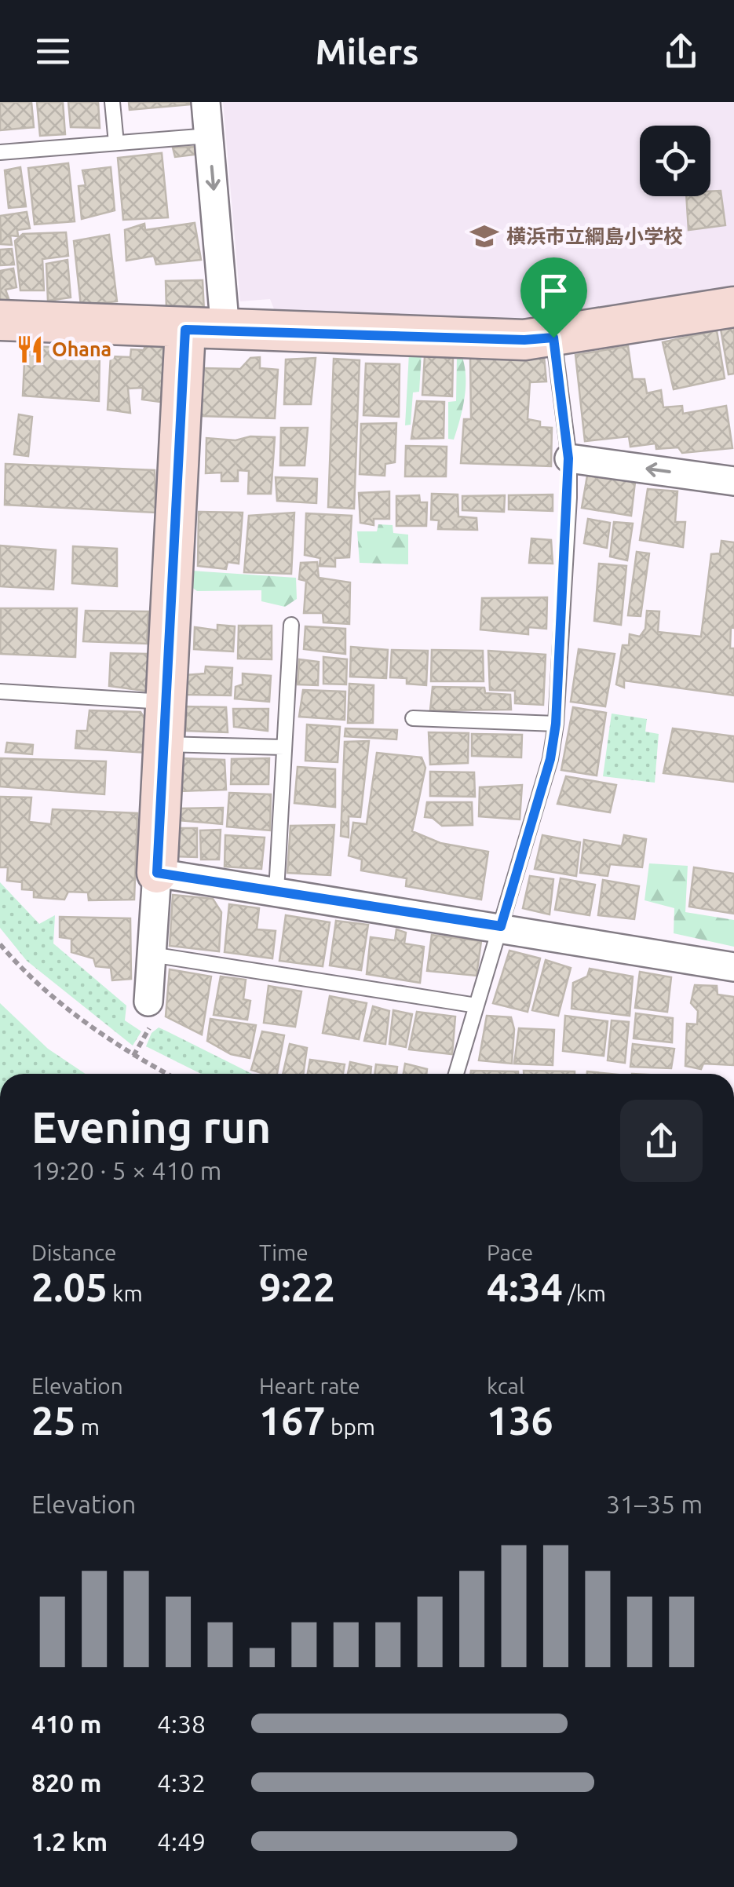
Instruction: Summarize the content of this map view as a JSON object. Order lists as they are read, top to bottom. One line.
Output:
{"places":{"school or university":["横浜市立綱島小学校"],"restaurant":["Ohana"]},"page":{"header":"Milers","heading":["Evening run","19:20 · 5 × 410 m"],"stats":[["Distance","2.05 km"],["Time","9:22"],["Pace","4:34 /km"],["Elevation","25 m"],["Heart rate","167 bpm"],["kcal","136"]],"chart":["Elevation","31–35 m"],"list":[{"name":"410 m","note":"4:38"},{"name":"820 m","note":"4:32"},{"name":"1.2 km","note":"4:49"}]}}
